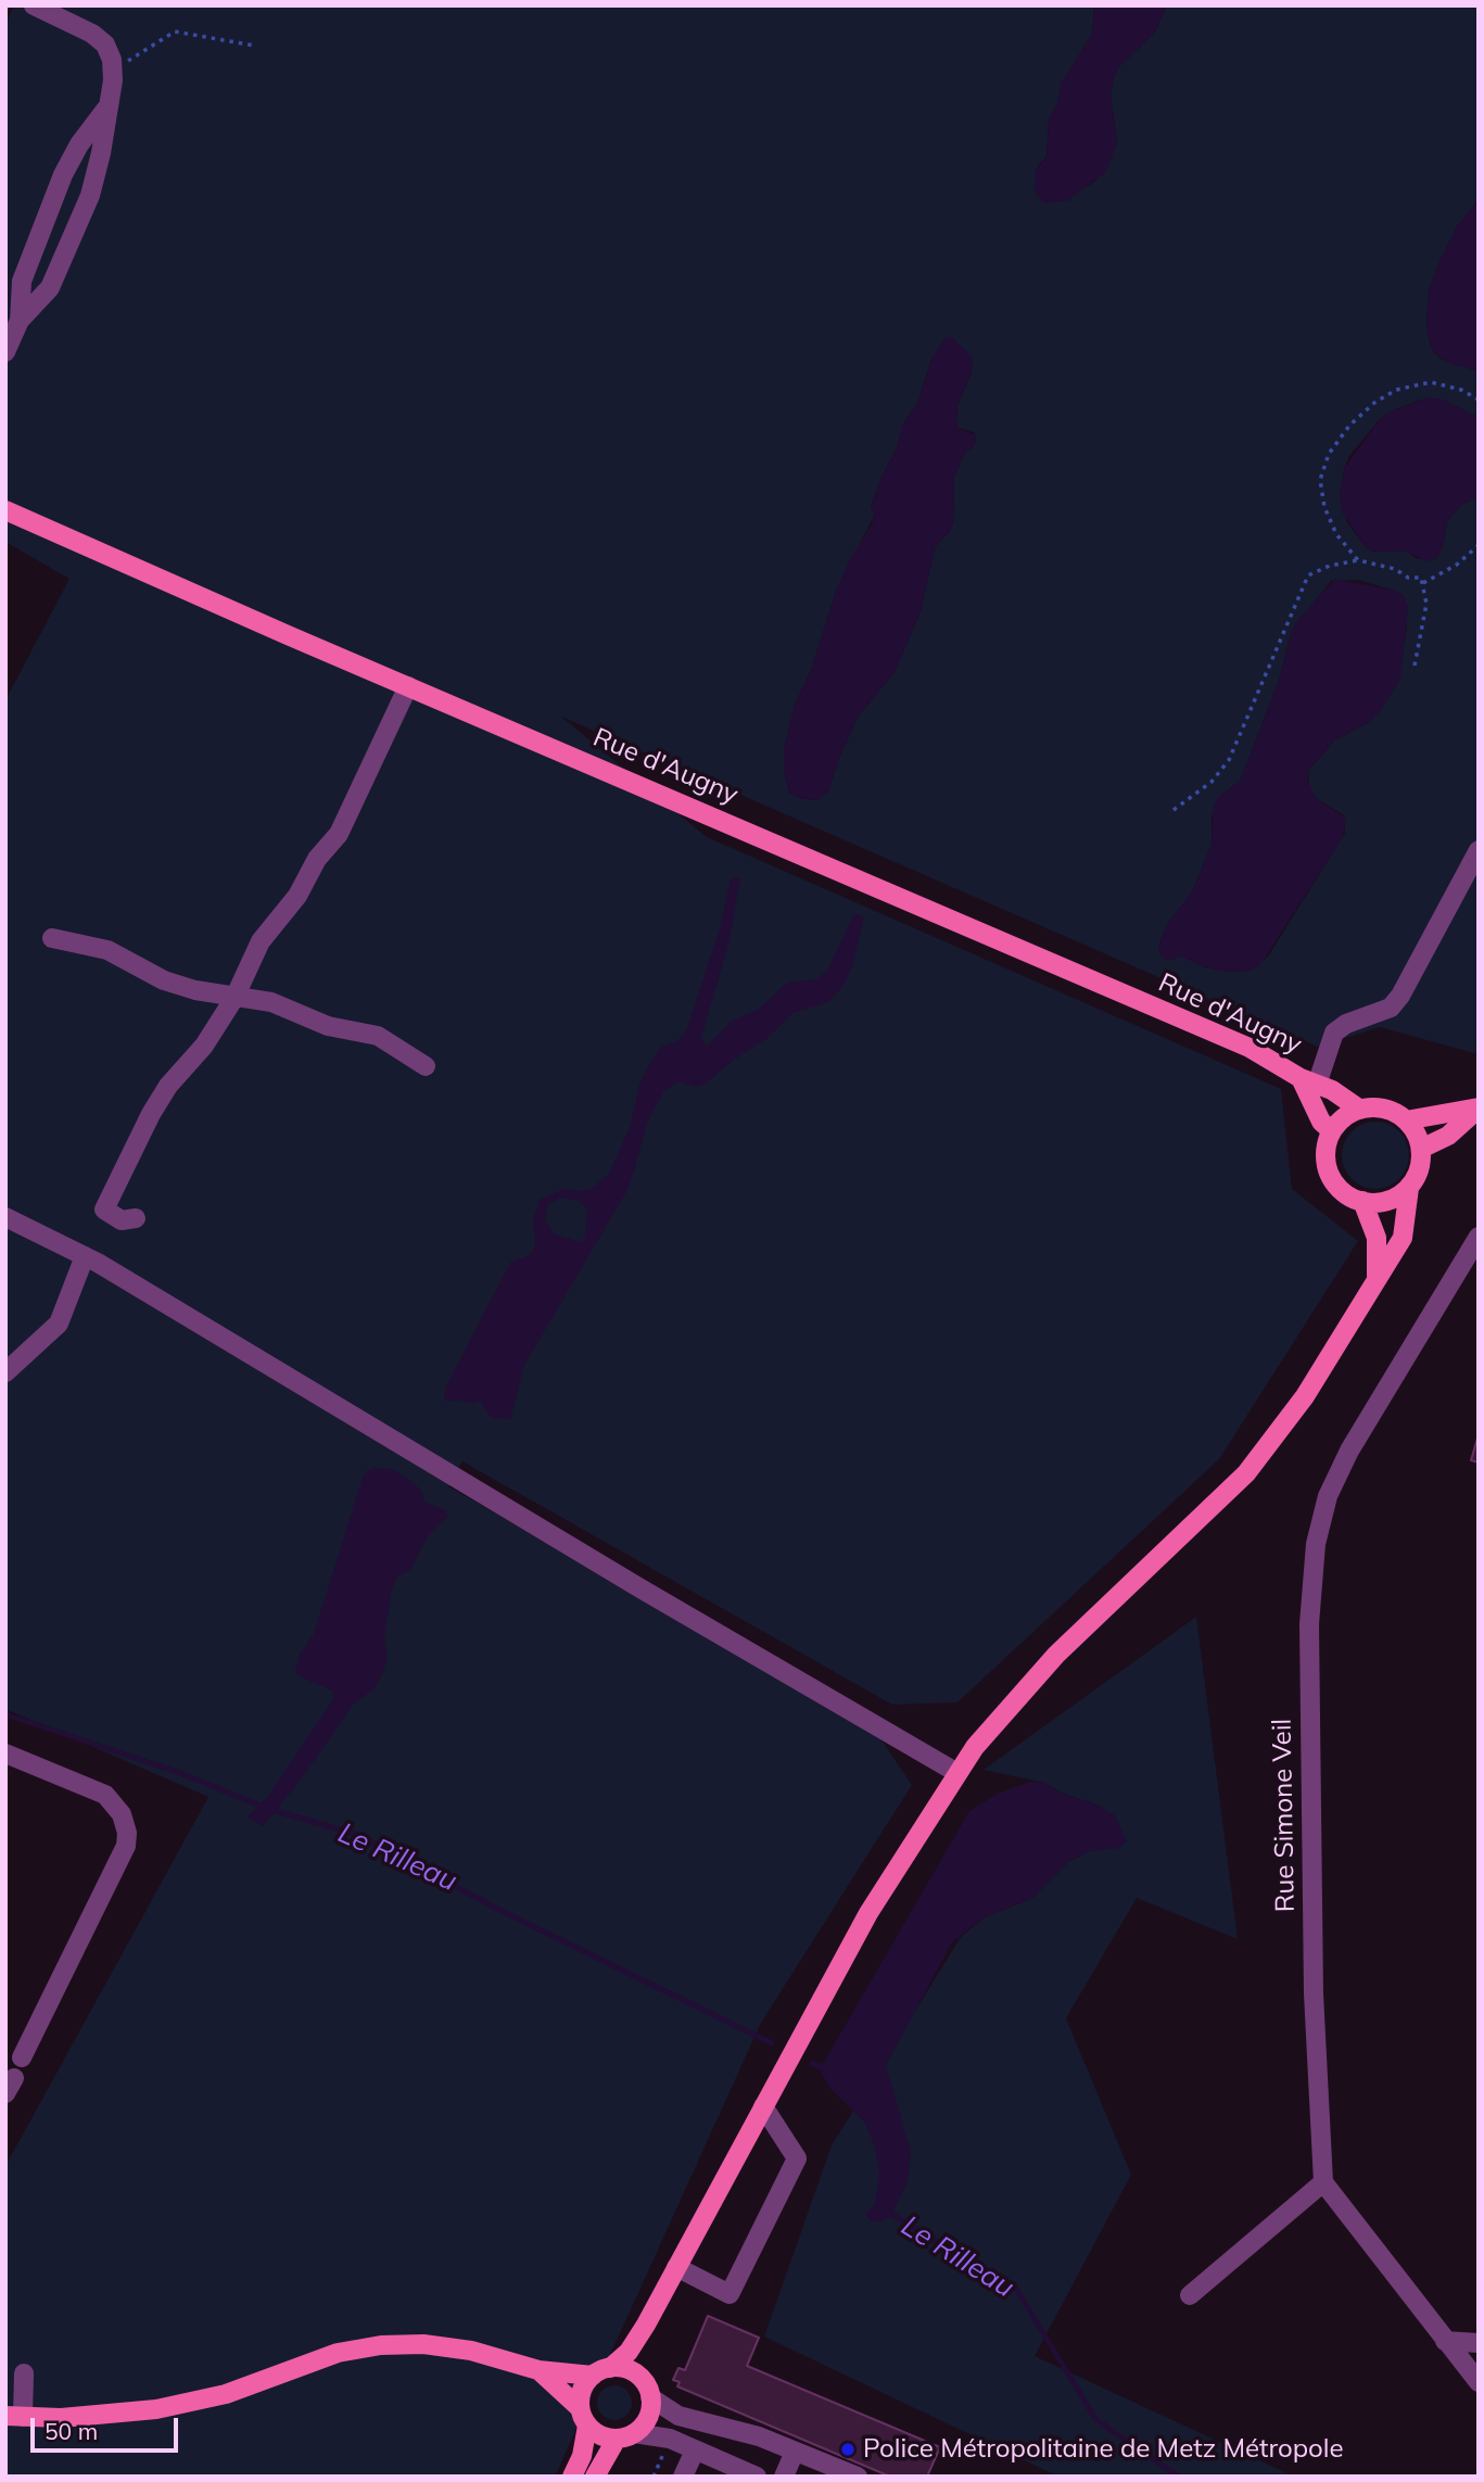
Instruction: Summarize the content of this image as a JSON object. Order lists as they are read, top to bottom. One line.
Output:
{"streets":{"main road":["Rue d'Augny"],"street":["Rue Simone Veil"]},"water":["Le Rilleau"],"places":["Police Métropolitaine de Metz Métropole"],"scale_bar":"50 m"}
